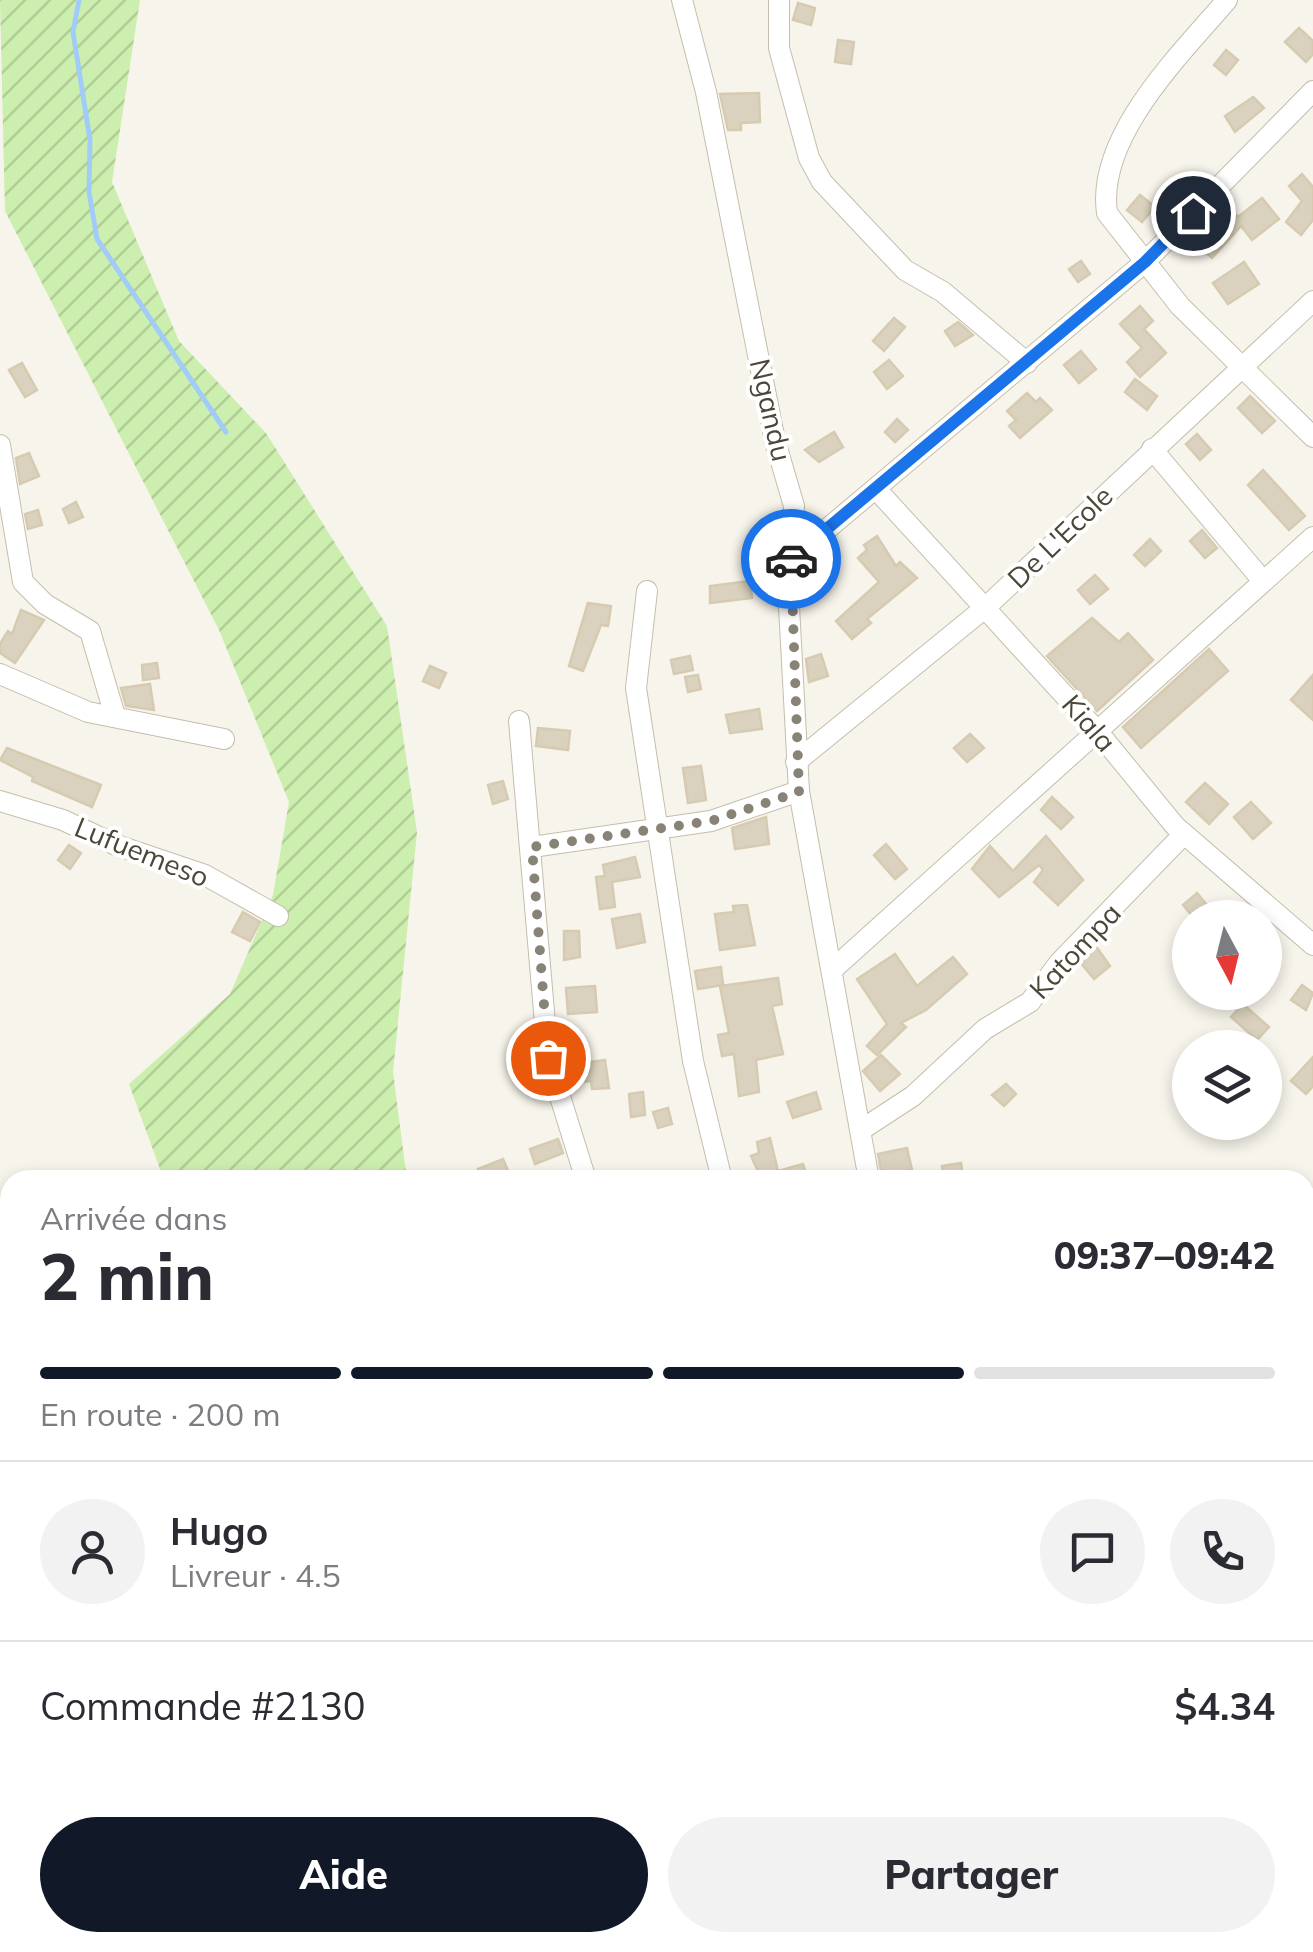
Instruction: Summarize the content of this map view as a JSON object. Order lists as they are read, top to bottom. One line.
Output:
{"streets":{"street":["Ngandu","De L'Ecole","Kiala","Lufuemeso","Katompa"]},"crossings":[["Ngandu","De L'Ecole"],["Ngandu","Katompa"],["De L'Ecole","Kiala"],["Kiala","Katompa"]],"north":"bottom","page":{"heading":["2 min","Arrivée dans","09:37–09:42"],"panel":["Hugo","Livreur · 4.5","Commande #2130","$4.34"],"bar":"En route · 200 m","buttons":["Aide","Partager"]}}
